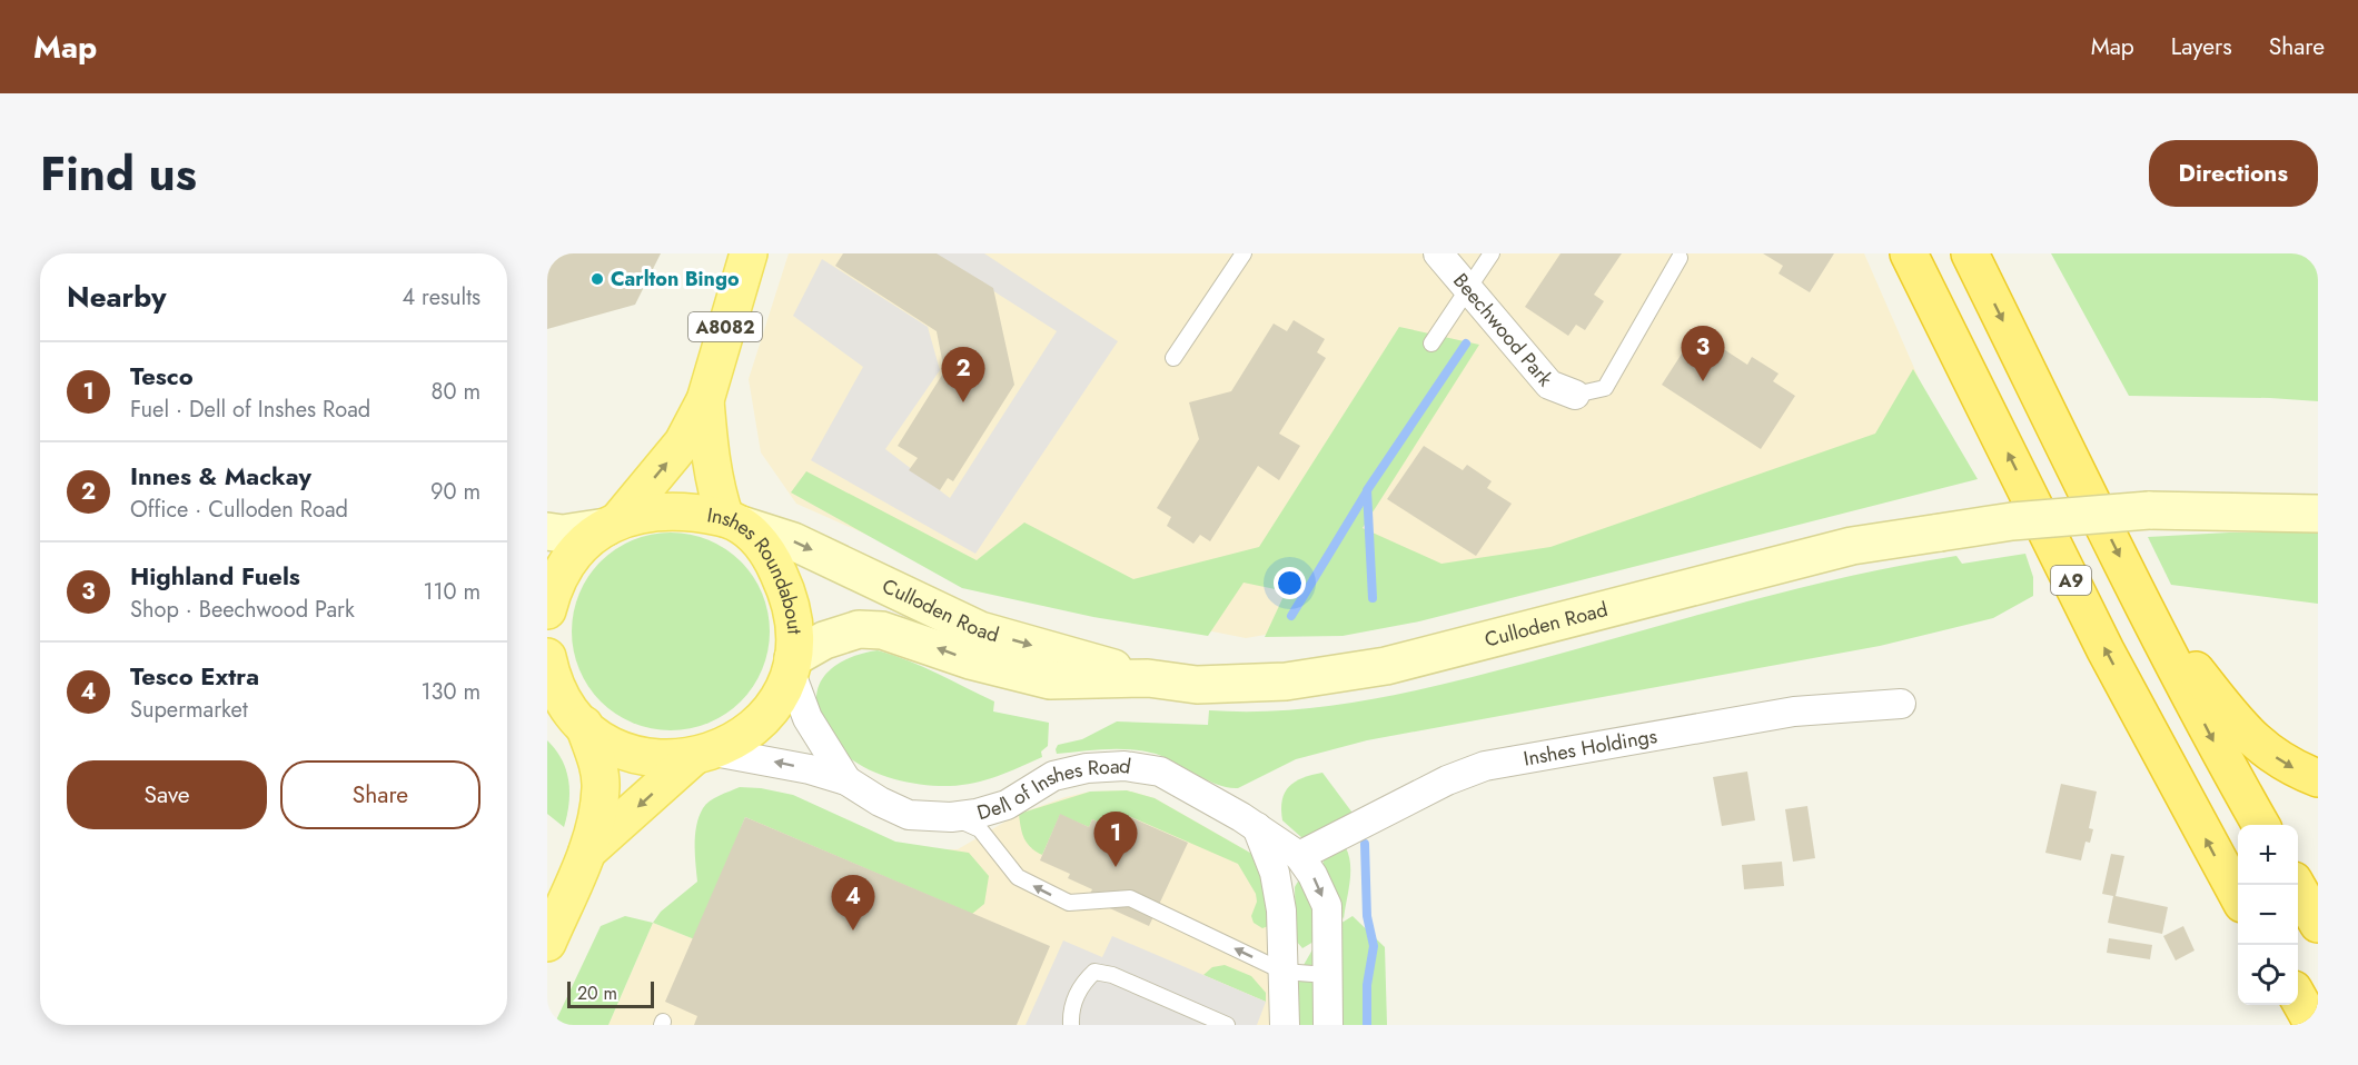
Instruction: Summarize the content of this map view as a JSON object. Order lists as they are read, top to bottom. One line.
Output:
{"streets":{"highway":["A9"],"main road":["A8082","Inshes Roundabout","Culloden Road"],"street":["Beechwood Park","Inshes Holdings","Dell of Inshes Road"]},"crossings":[["A8082","Inshes Roundabout"],["A8082","Culloden Road"],["A8082","Dell of Inshes Road"],["Inshes Roundabout","Culloden Road"],["Inshes Roundabout","Dell of Inshes Road"],["Culloden Road","Dell of Inshes Road"],["Inshes Holdings","Dell of Inshes Road"]],"places":["Carlton Bingo"],"scale_bar":"20 m","page":{"header":"Map","nav":["Map","Layers","Share"],"title":"Find us","buttons":["Directions",["Save","Share"]],"heading":["Nearby","4 results"],"pins":["3","2","1","4"],"list":[{"mark":"1","name":"Tesco","note":"Fuel · Dell of Inshes Road","value":"80 m"},{"mark":"2","name":"Innes & Mackay","note":"Office · Culloden Road","value":"90 m"},{"mark":"3","name":"Highland Fuels","note":"Shop · Beechwood Park","value":"110 m"},{"mark":"4","name":"Tesco Extra","note":"Supermarket","value":"130 m"}],"map_buttons":["+","−"],"scale":"20 m"}}
